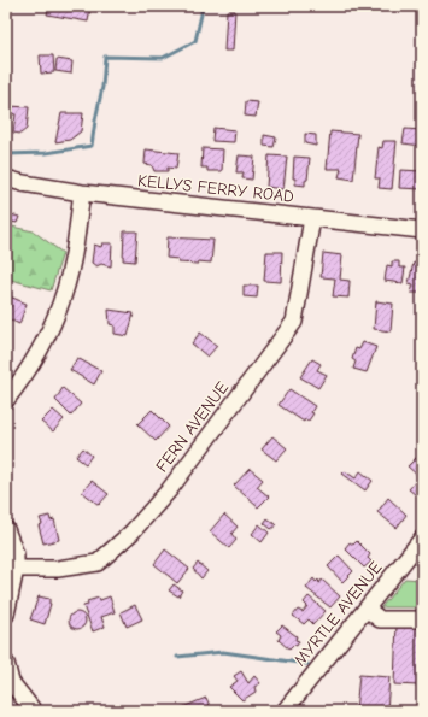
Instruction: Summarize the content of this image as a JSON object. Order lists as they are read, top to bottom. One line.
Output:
{"streets":{"street":["KELLYS FERRY ROAD","FERN AVENUE","MYRTLE AVENUE"]},"crossings":[["KELLYS FERRY ROAD","FERN AVENUE"]]}
